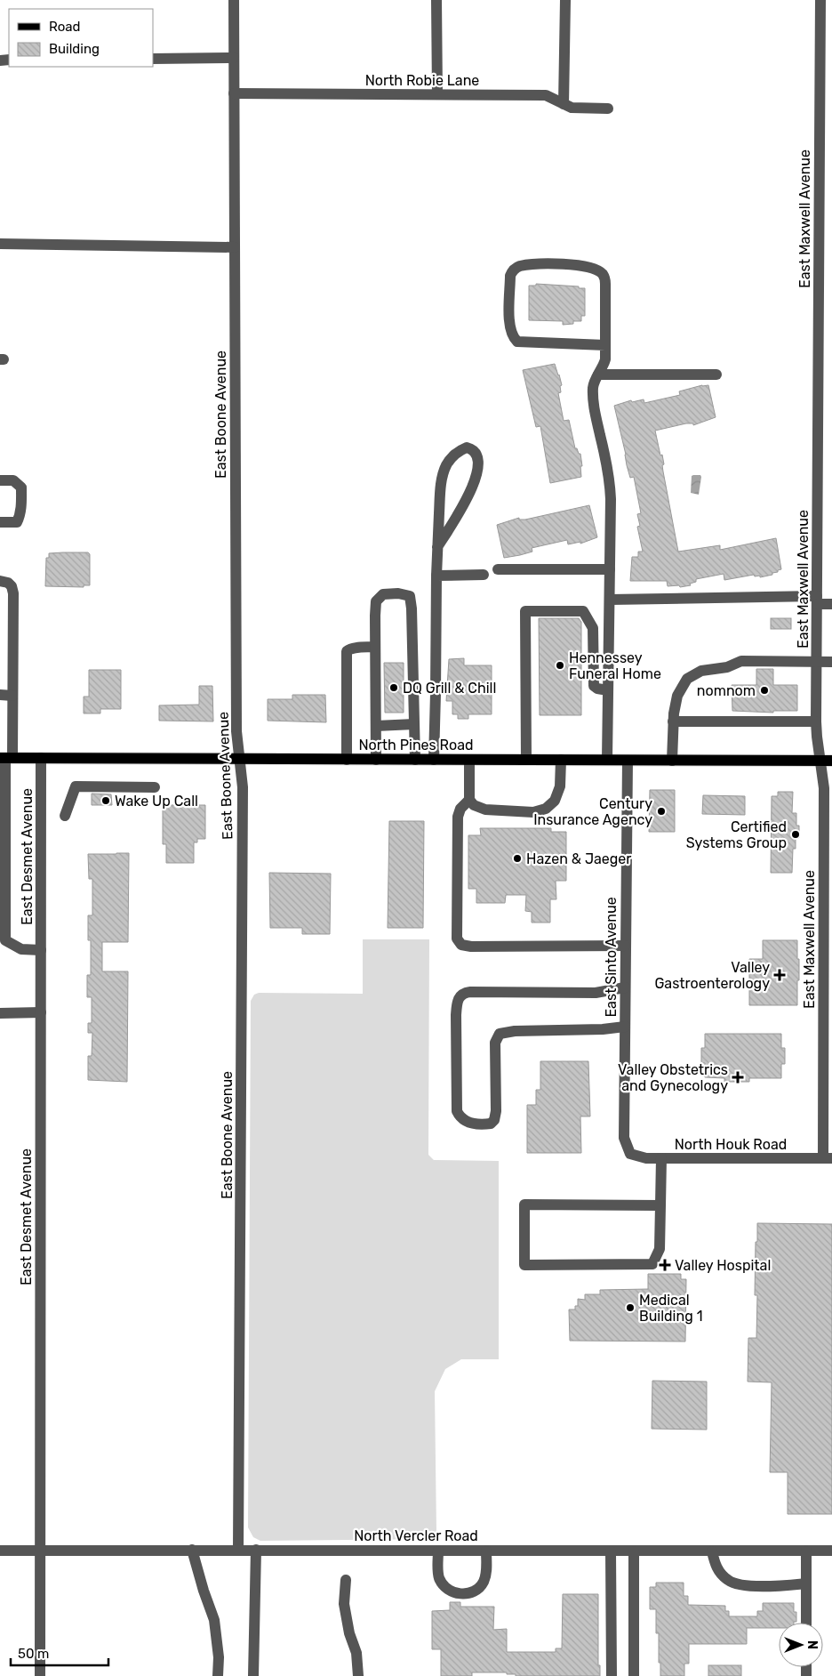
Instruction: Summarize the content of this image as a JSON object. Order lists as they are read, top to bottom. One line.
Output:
{"streets":{"main road":["North Pines Road"],"street":["North Robie Lane","East Maxwell Avenue","East Boone Avenue","East Desmet Avenue","East Sinto Avenue","North Houk Road","North Vercler Road"]},"crossings":[["North Robie Lane","East Boone Avenue"],["East Maxwell Avenue","North Pines Road"],["East Maxwell Avenue","North Houk Road"],["East Boone Avenue","North Pines Road"],["East Boone Avenue","North Vercler Road"],["North Pines Road","East Desmet Avenue"],["North Pines Road","East Sinto Avenue"],["East Desmet Avenue","North Vercler Road"],["East Sinto Avenue","North Houk Road"]],"places":{"other":["Hennessey Funeral Home","DQ Grill & Chill","nomnom","Wake Up Call","Century Insurance Agency","Certified Systems Group","Hazen & Jaeger","Medical Building 1"],"health":["Valley Gastroenterology","Valley Obstetrics and Gynecology","Valley Hospital"]},"legend":["Road","Building"],"scale_bar":"50 m","north":"right"}
